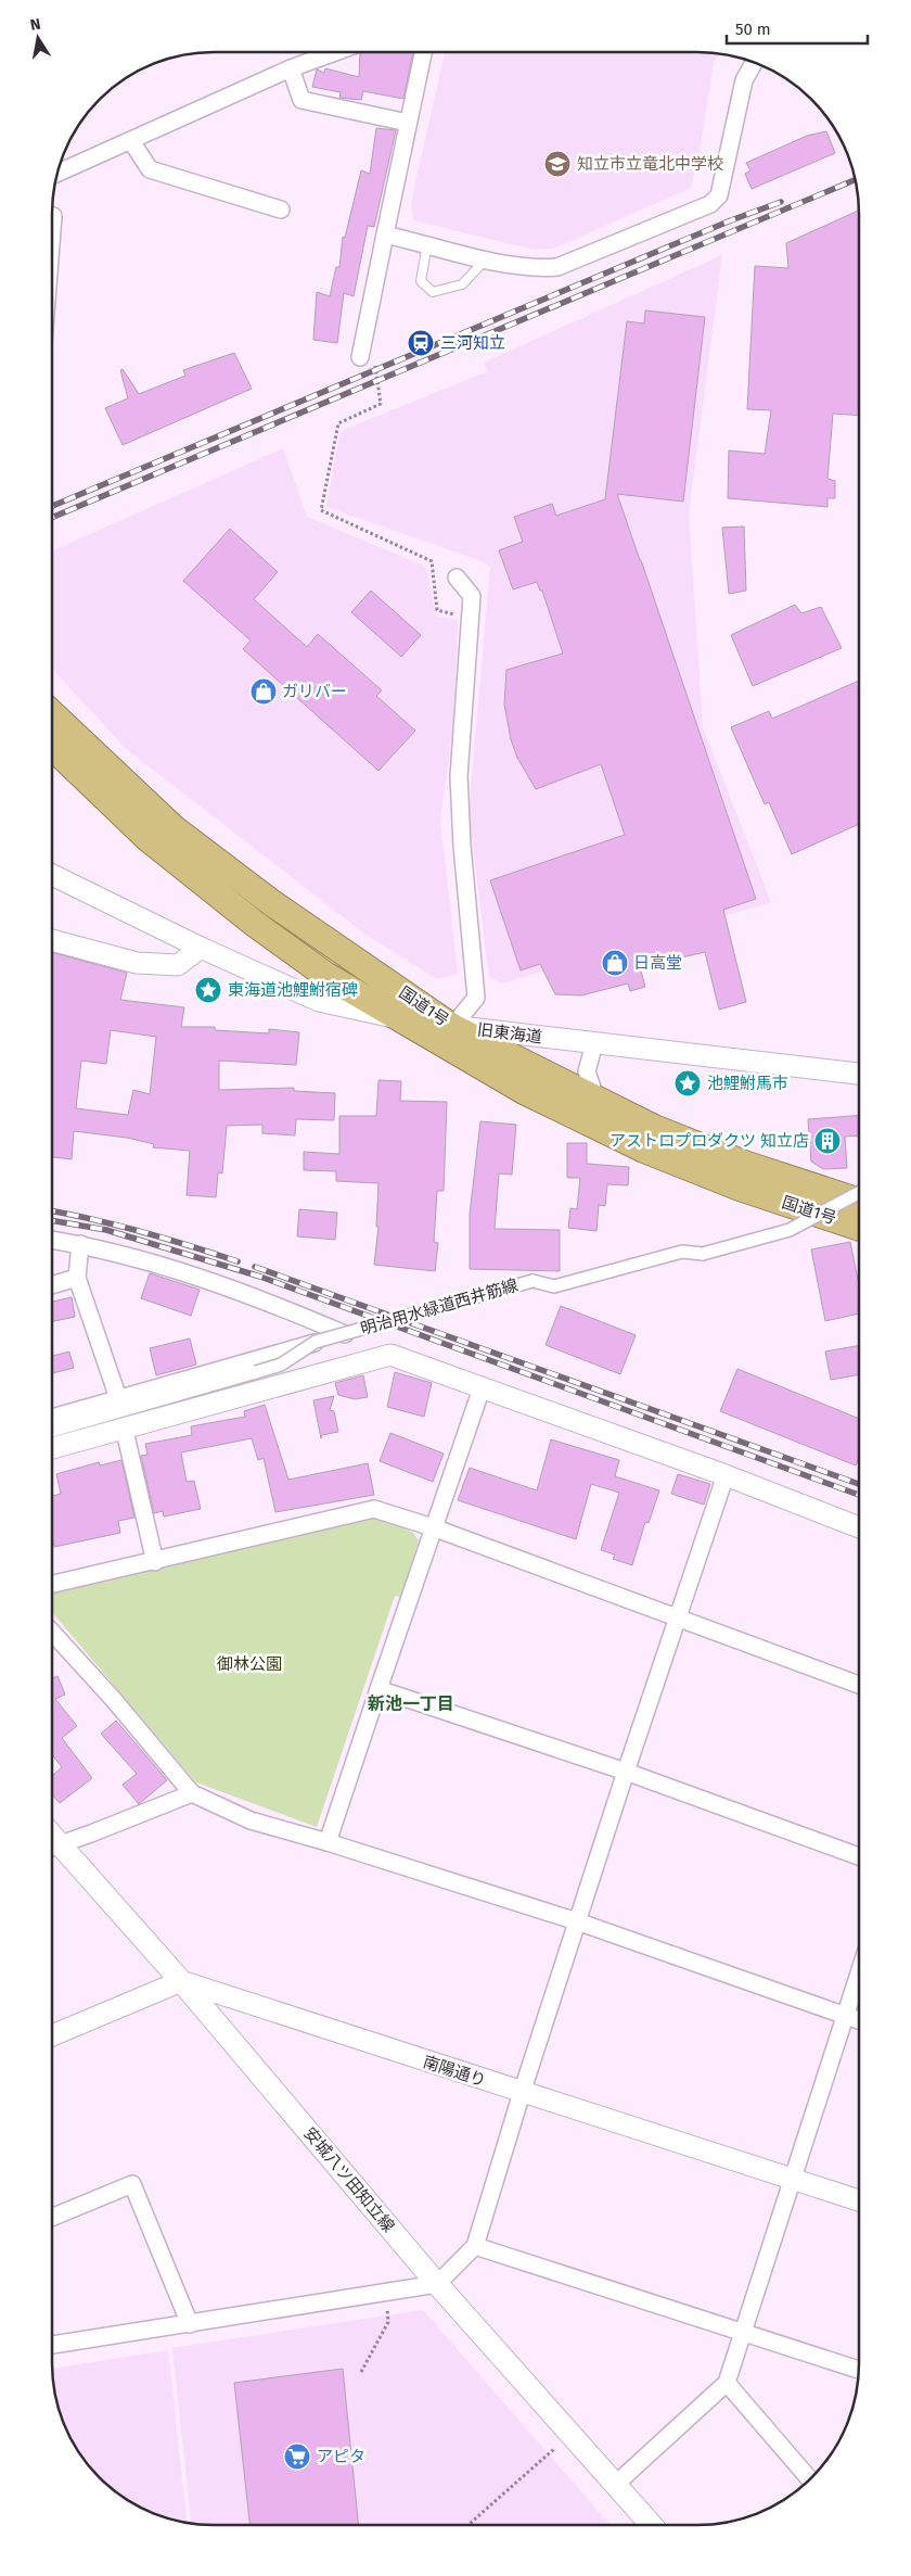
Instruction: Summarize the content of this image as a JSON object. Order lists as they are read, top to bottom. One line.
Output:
{"streets":{"highway":["国道1号"],"main road":["安城八ツ田知立線"],"street":["旧東海道","明治用水緑道西井筋線","南陽通り"]},"crossings":[["国道1号","旧東海道"],["南陽通り","安城八ツ田知立線"]],"districts":["新池一丁目"],"parks":["御林公園"],"places":{"school or university":["知立市立竜北中学校"],"station":["三河知立"],"shop":["ガリバー","日高堂"],"place":["東海道池鯉鮒宿碑","池鯉鮒馬市"],"building":["アストロプロダクツ 知立店"],"supermarket":["アピタ"]},"scale_bar":"50 m","north":"top"}
